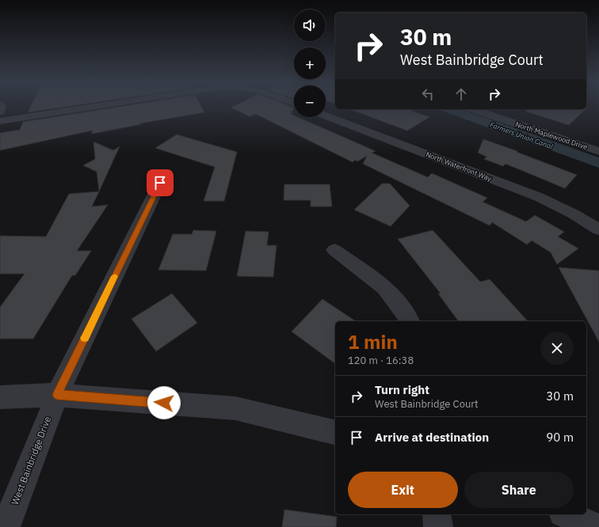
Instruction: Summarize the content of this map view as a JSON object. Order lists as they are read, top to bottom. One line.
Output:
{"streets":{"street":["North Maplewood Drive","North Waterfront Way","West Bainbridge Drive"]},"water":["Farmers Union Canal"],"page":{"map_buttons":["+","−"],"turn":["30 m","West Bainbridge Court"],"heading":["1 min","120 m · 16:38"],"list":[{"name":"Turn right","note":"West Bainbridge Court","value":"30 m"},{"name":"Arrive at destination","value":"90 m"}],"buttons":["Exit","Share"]}}
